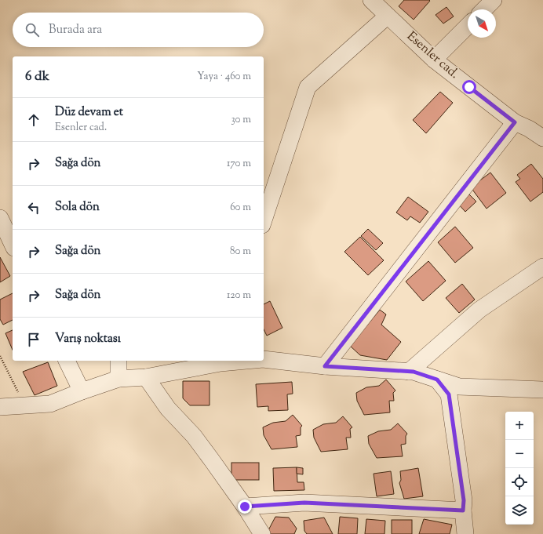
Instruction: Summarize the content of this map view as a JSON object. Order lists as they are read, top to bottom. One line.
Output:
{"streets":{"street":["Esenler cad."]},"north":"bottom right","page":{"search":"Burada ara","heading":["6 dk","Yaya · 460 m"],"list":[["Düz devam et","Esenler cad.","30 m"],["Sağa dön","170 m"],["Sola dön","60 m"],["Sağa dön","80 m"],["Sağa dön","120 m"],"Varış noktası"],"map_buttons":["+","−"]}}
